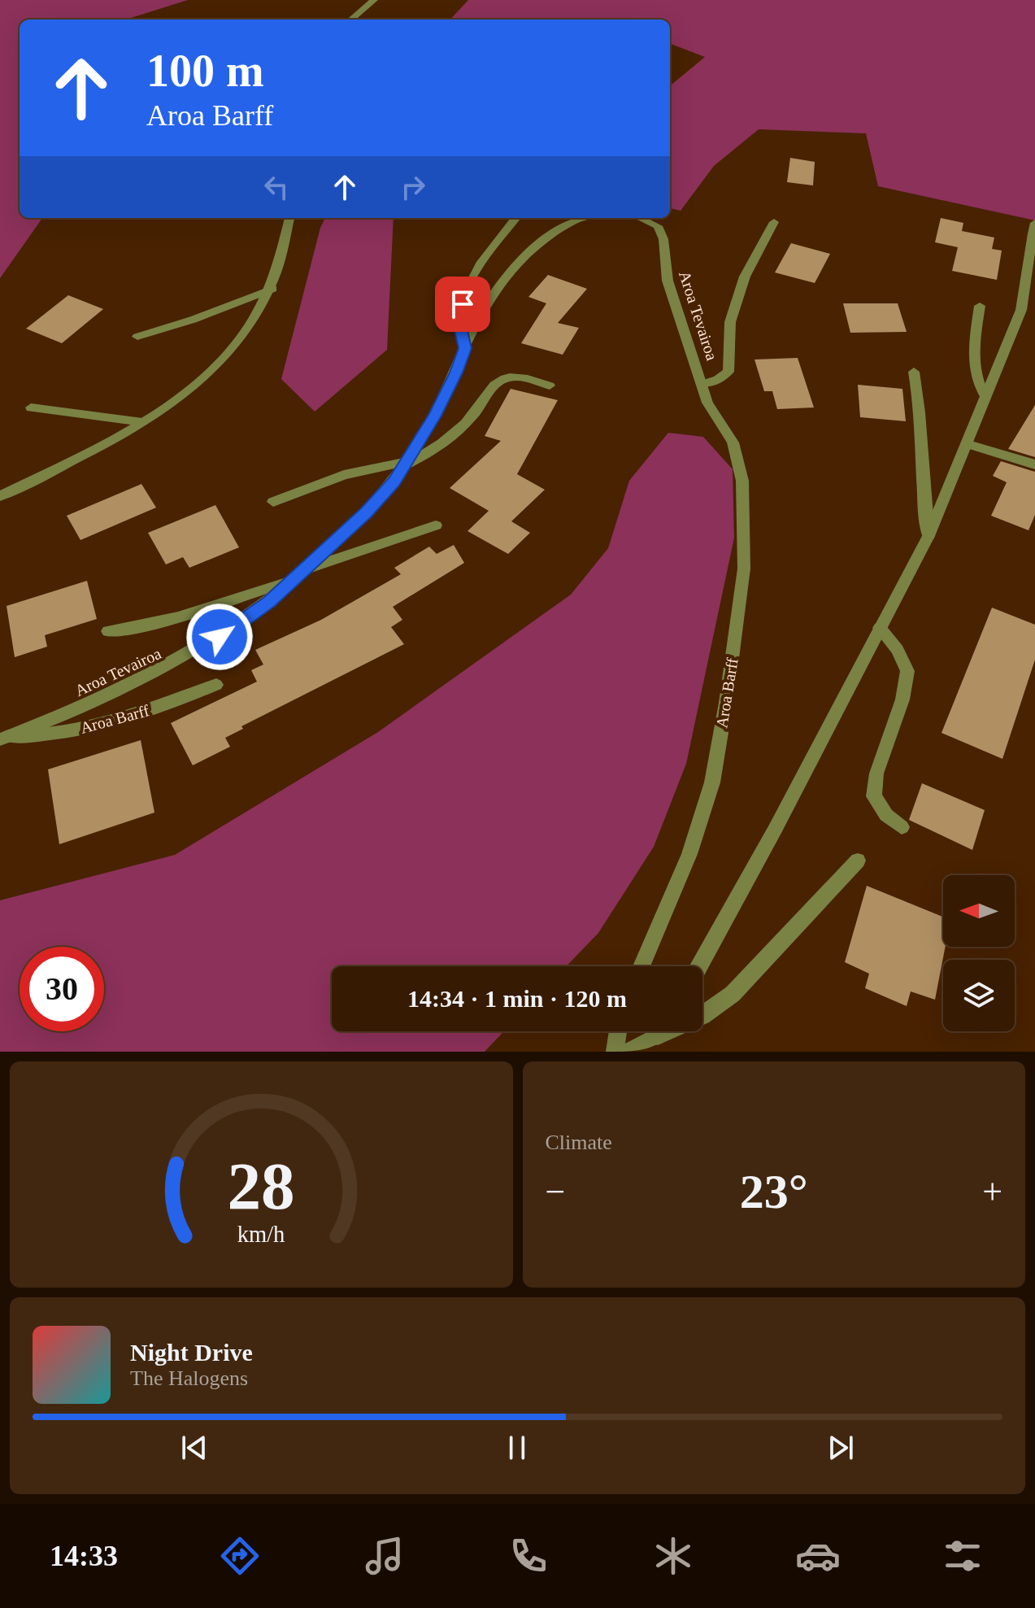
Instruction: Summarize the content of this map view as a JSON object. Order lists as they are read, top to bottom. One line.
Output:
{"streets":{"street":["Aroa Tevairoa","Aroa Barff"]},"crossings":[["Aroa Tevairoa","Aroa Barff"]],"north":"left","page":{"turn":["100 m","Aroa Barff"],"limit":"30","trip":"14:34 · 1 min · 120 m","tile":"Climate","heat":["−","23°","+"],"song":["Night Drive","The Halogens"],"tabs":"14:33","gauge":["28","km/h"]}}
